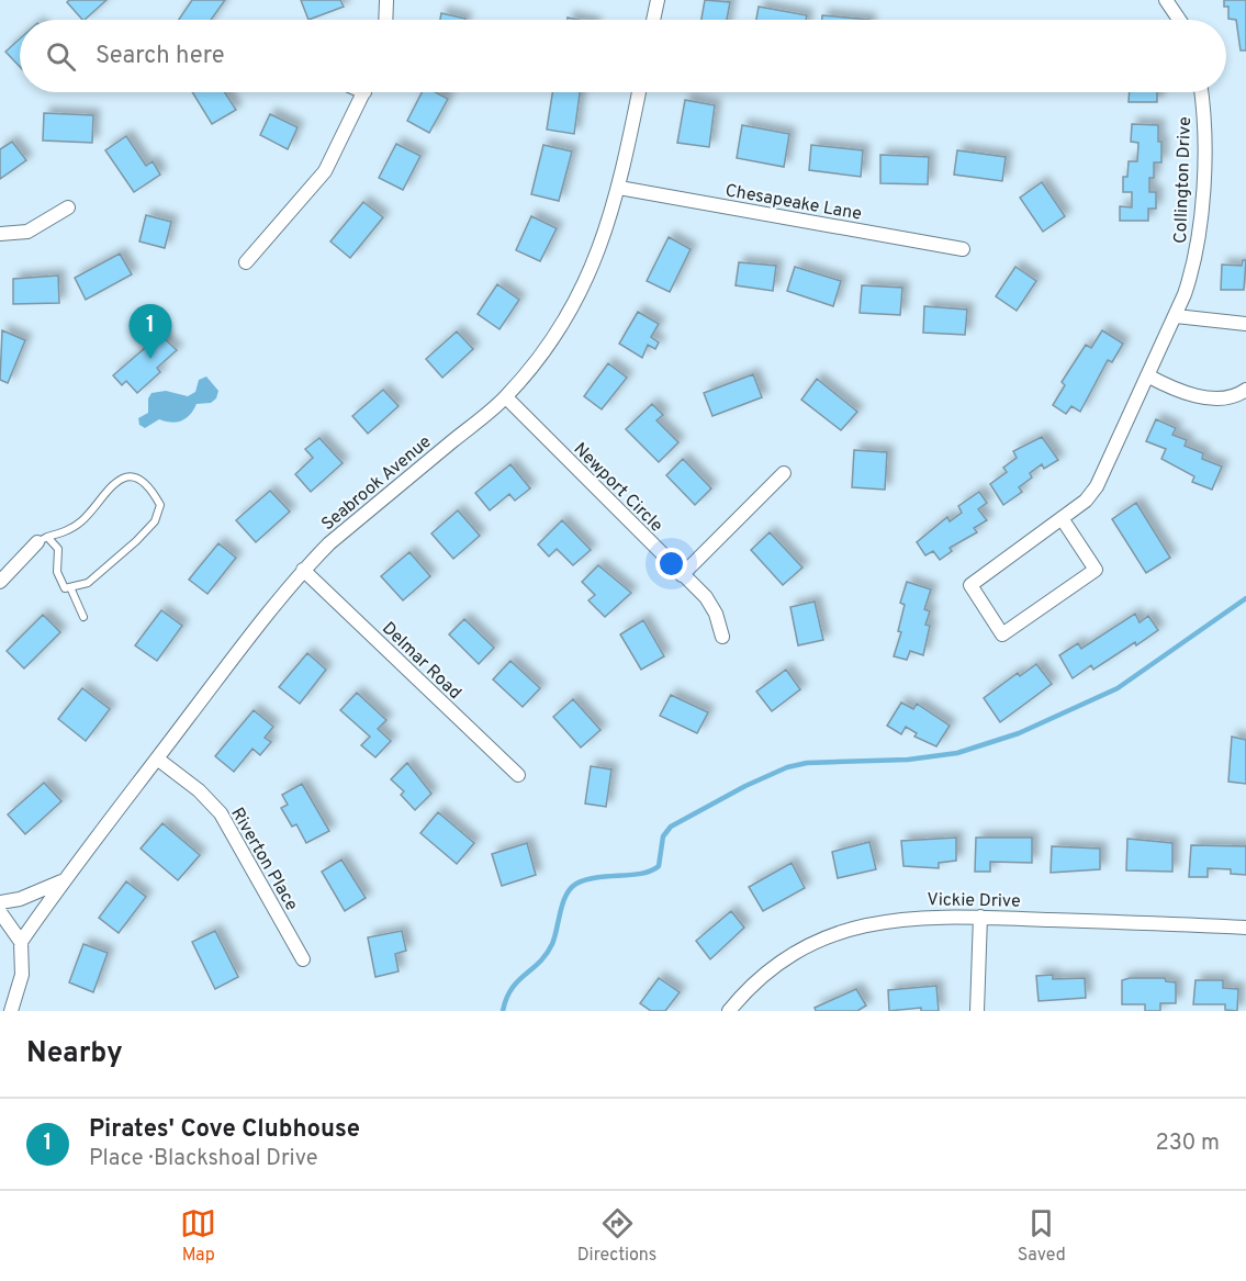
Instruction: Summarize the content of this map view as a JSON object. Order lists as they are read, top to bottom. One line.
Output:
{"streets":{"street":["Collington Drive","Chesapeake Lane","Seabrook Avenue","Newport Circle","Delmar Road","Riverton Place","Vickie Drive"]},"crossings":[["Chesapeake Lane","Seabrook Avenue"],["Seabrook Avenue","Newport Circle"],["Seabrook Avenue","Delmar Road"],["Seabrook Avenue","Riverton Place"]],"page":{"search":"Search here","pins":"1","heading":"Nearby","list":[{"mark":"1","name":"Pirates' Cove Clubhouse","note":"Place · Blackshoal Drive","value":"230 m"}],"nav":["Map","Directions","Saved"]}}
